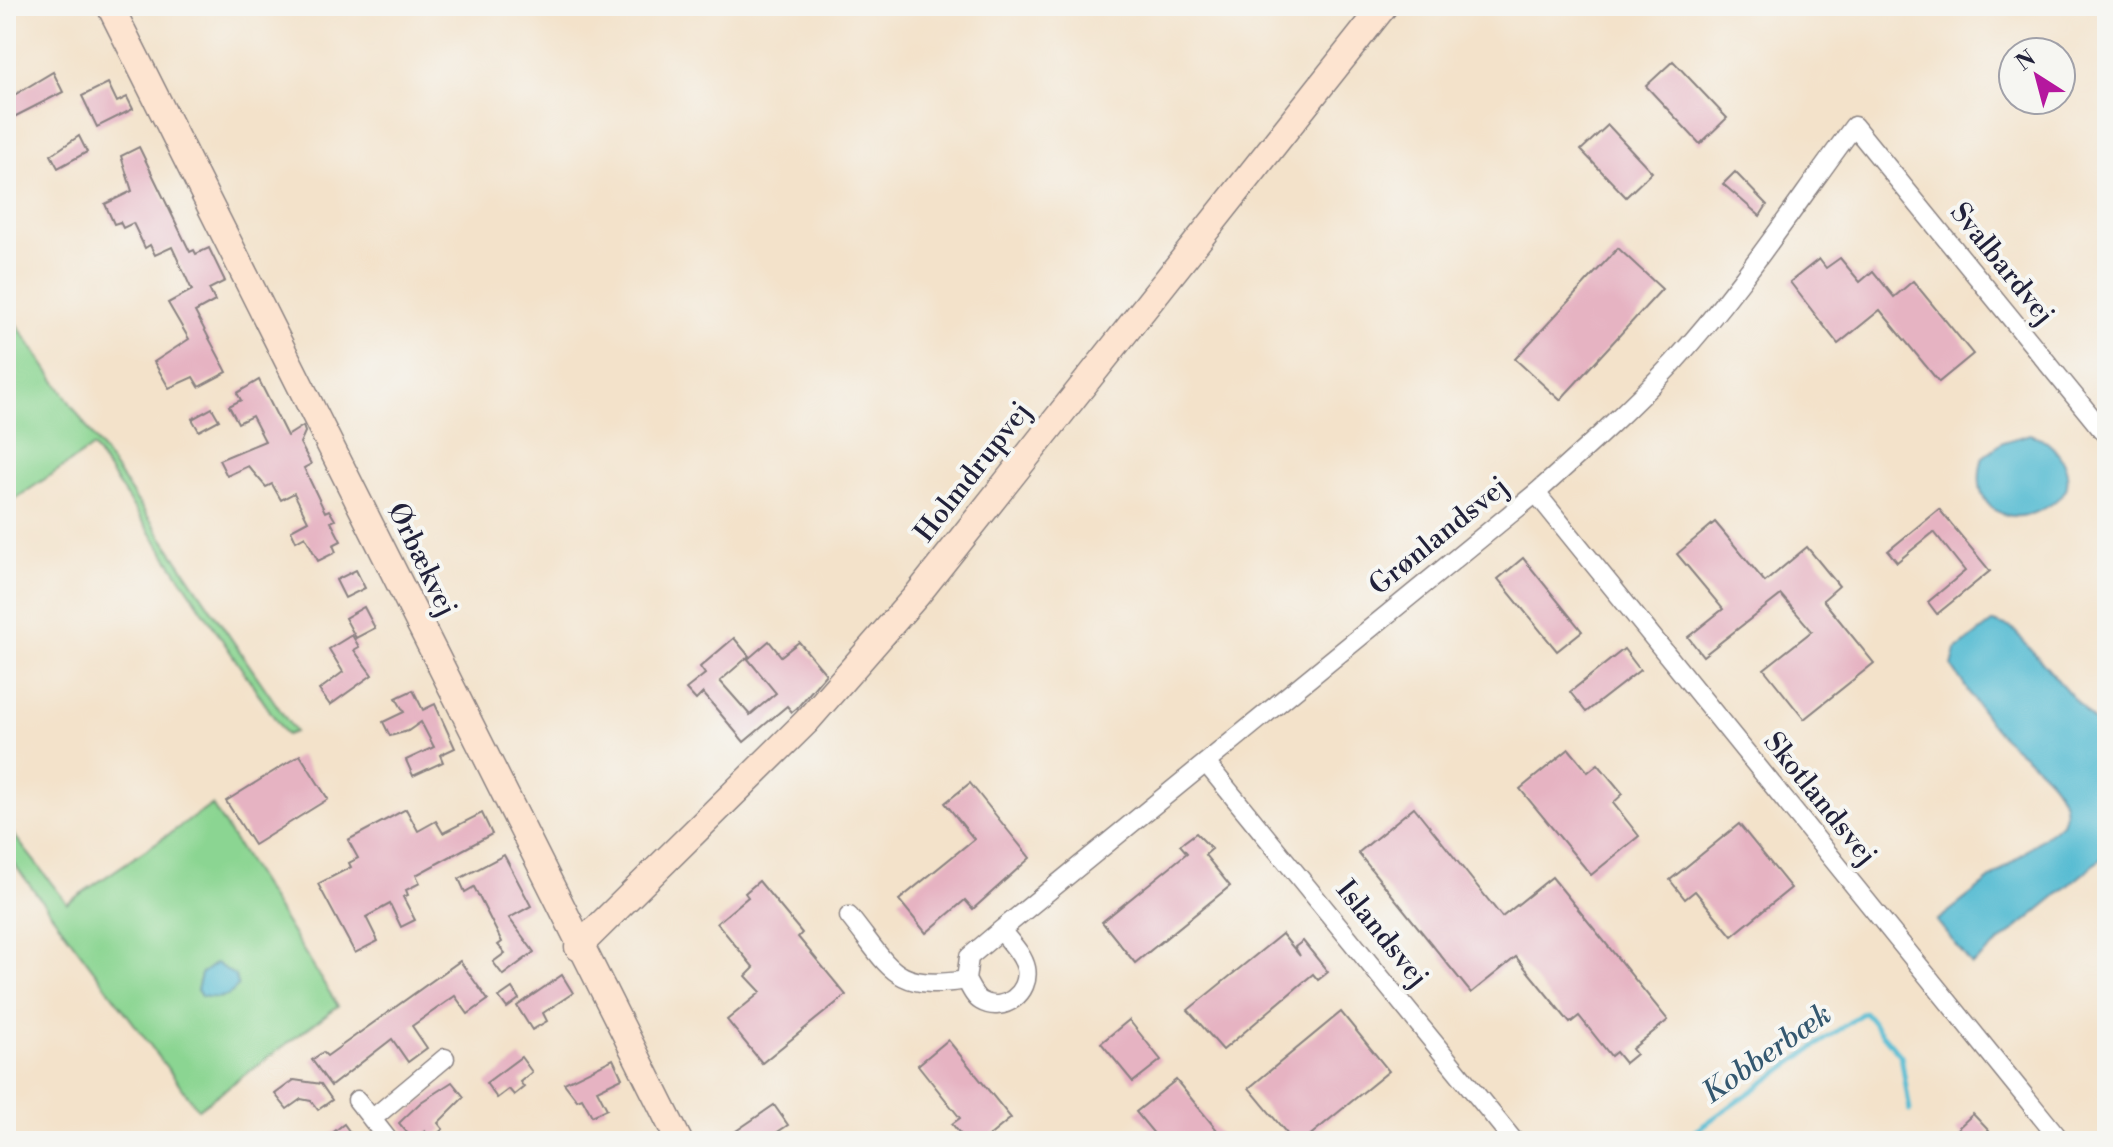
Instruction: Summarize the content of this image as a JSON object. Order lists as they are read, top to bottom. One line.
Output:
{"streets":{"street":["Svalbardvej","Holmdrupvej","Grønlandsvej","Ørbækvej","Skotlandsvej","Islandsvej"]},"crossings":[["Svalbardvej","Grønlandsvej"],["Holmdrupvej","Ørbækvej"],["Grønlandsvej","Skotlandsvej"],["Grønlandsvej","Islandsvej"]],"water":["Kobberbæk"],"north":"top left"}
